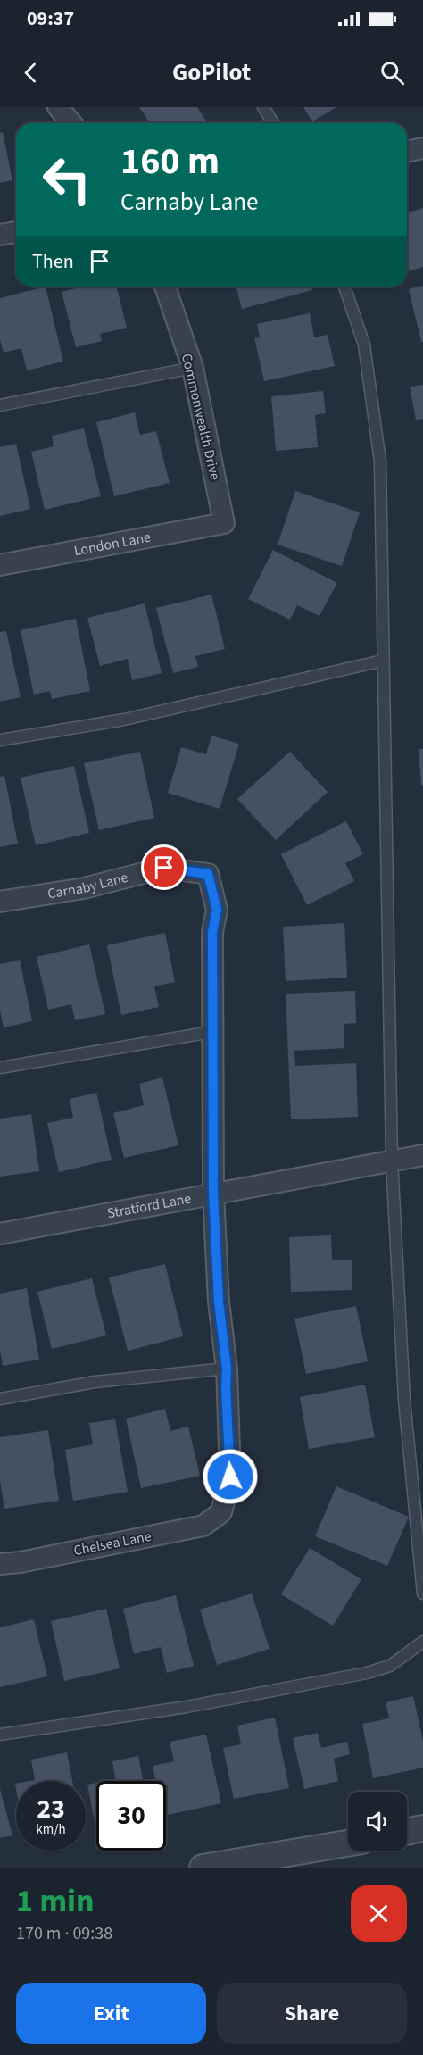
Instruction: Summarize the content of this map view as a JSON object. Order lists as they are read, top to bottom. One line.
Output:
{"streets":{"street":["Commonwealth Drive","London Lane","Carnaby Lane","Stratford Lane","Chelsea Lane"]},"crossings":[["Commonwealth Drive","London Lane"]],"page":{"status":"09:37","header":"GoPilot","turn":["160 m","Carnaby Lane"],"then":"Then","speed":"23 km/h","limit":"30","heading":["1 min","170 m · 09:38"],"buttons":["Exit","Share"]}}
